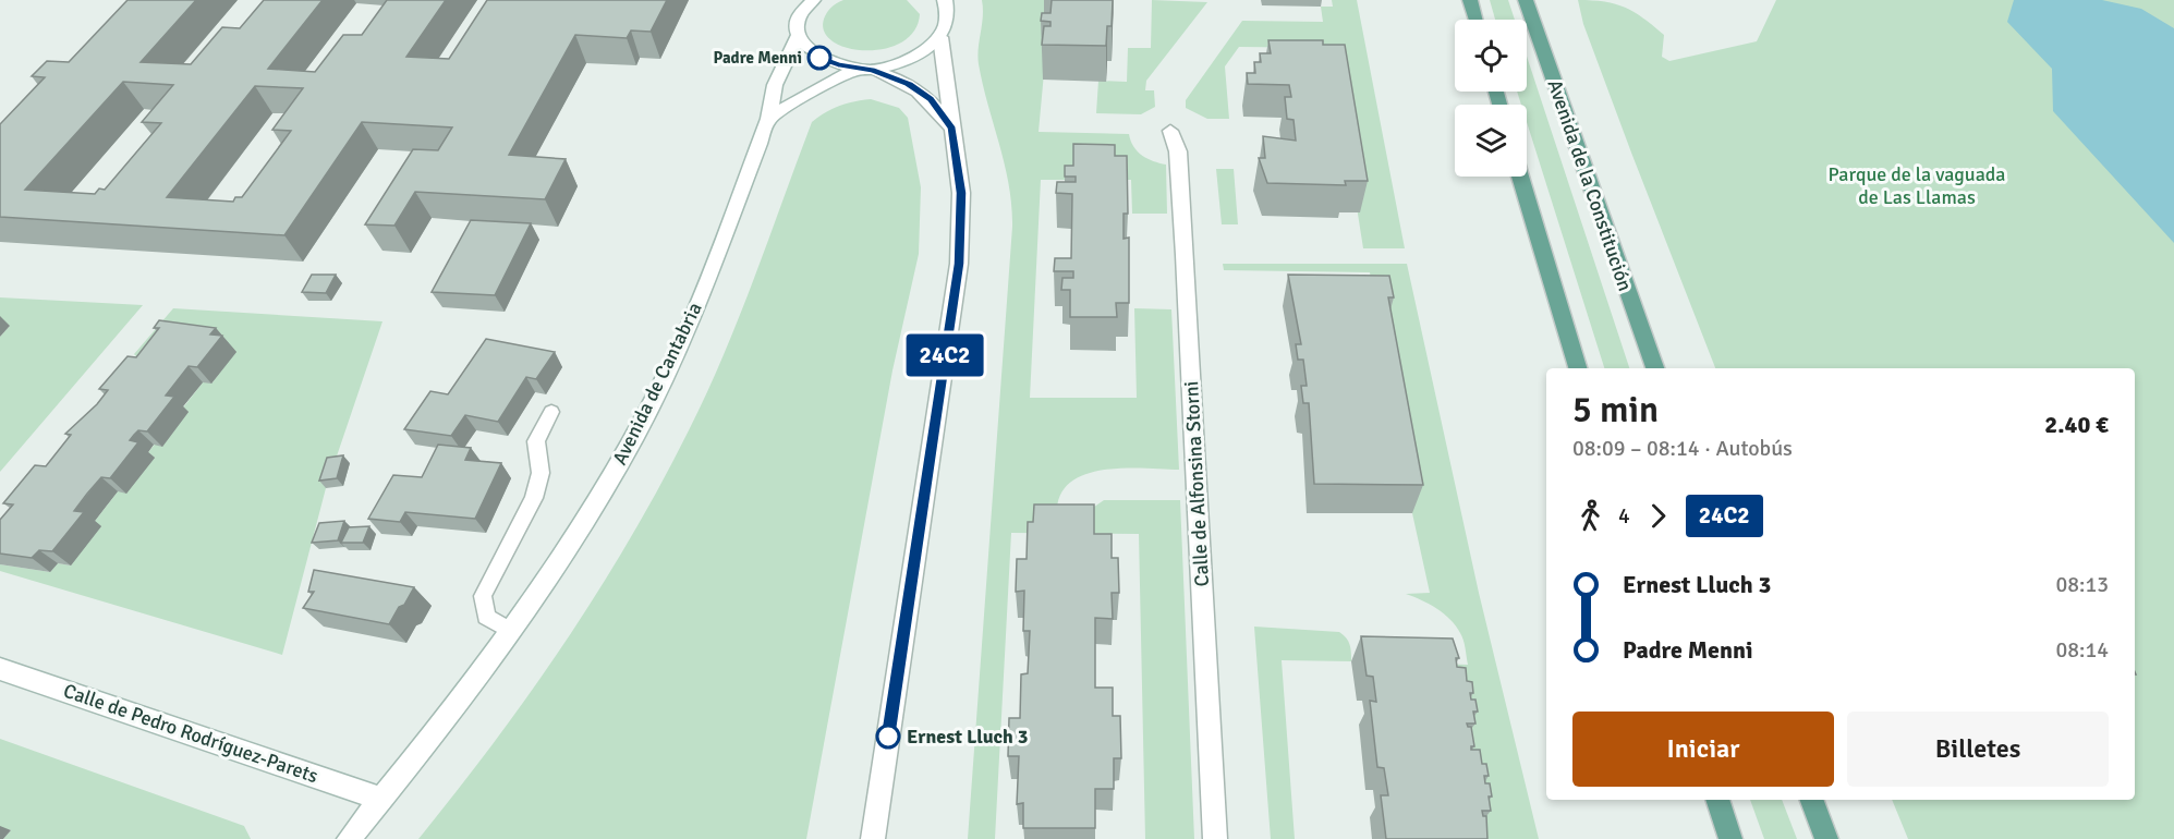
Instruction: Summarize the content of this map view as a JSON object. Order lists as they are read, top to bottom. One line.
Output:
{"streets":{"main road":["Avenida de la Constitución"],"street":["Avenida de Cantabria","Calle de Alfonsina Storni","Calle de Pedro Rodríguez-Parets"]},"crossings":[["Avenida de Cantabria","Calle de Pedro Rodríguez-Parets"]],"parks":["Parque de la vaguada de Las Llamas"],"places":["Padre Menni","Ernest Lluch 3"],"lines":["bus line 24C2"],"page":{"on_map":"24C2","heading":["5 min","08:09 – 08:14 · Autobús","2.40 €"],"legs":["4","24C2"],"list":[{"name":"Ernest Lluch 3","value":"08:13"},{"name":"Padre Menni","value":"08:14"}],"buttons":["Iniciar","Billetes"]}}
